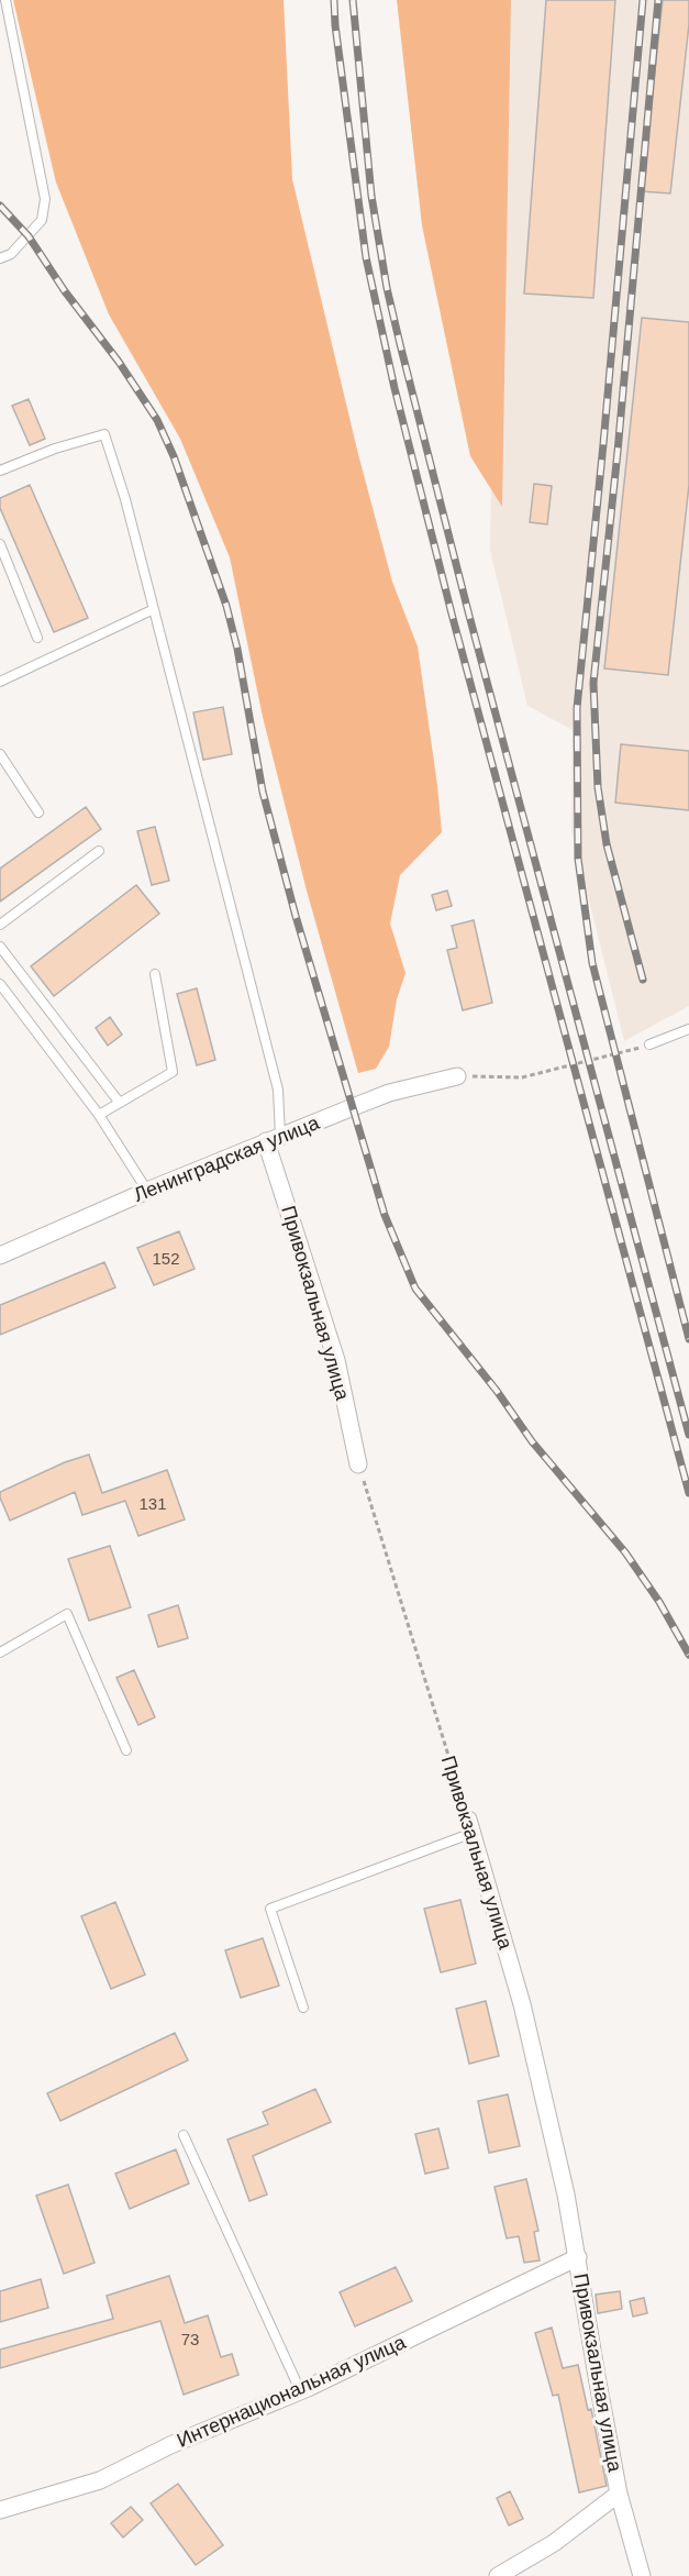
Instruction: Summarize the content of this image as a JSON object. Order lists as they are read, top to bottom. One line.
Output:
{"streets":{"street":["Ленинградская улица","Привокзальная улица","Интернациональная улица"]},"crossings":[["Ленинградская улица","Привокзальная улица"],["Привокзальная улица","Интернациональная улица"]],"house_numbers":["152","131","73"]}
